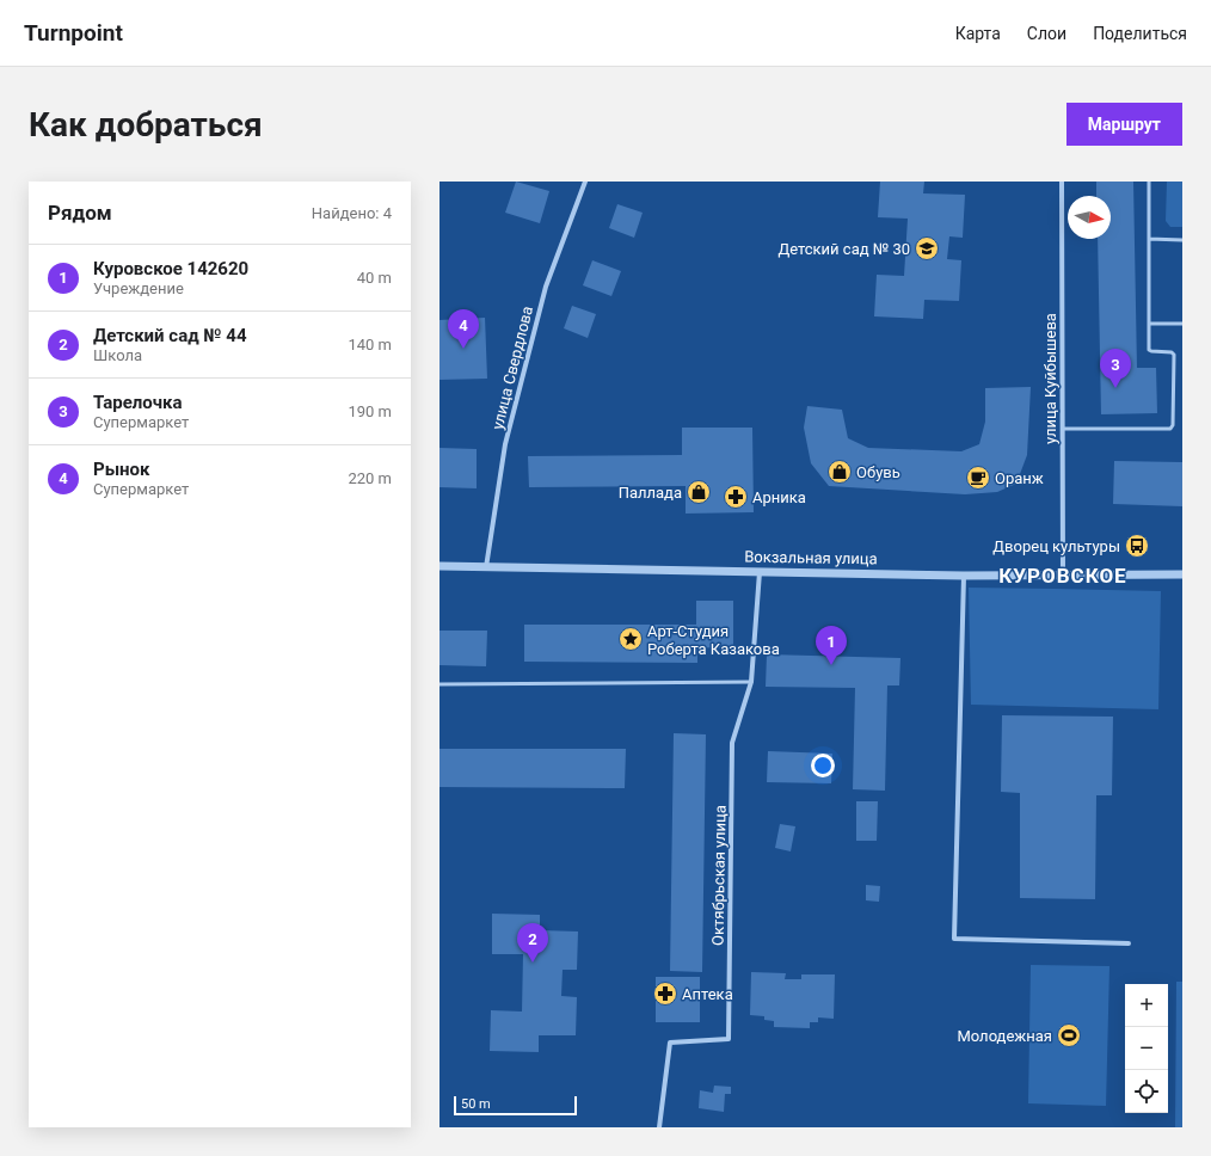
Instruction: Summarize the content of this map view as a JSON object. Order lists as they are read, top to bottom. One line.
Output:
{"streets":{"street":["улица Свердлова","улица Куйбышева","Вокзальная улица","Октябрьская улица"]},"crossings":[["улица Свердлова","Вокзальная улица"],["улица Куйбышева","Вокзальная улица"],["Вокзальная улица","Октябрьская улица"]],"districts":["КУРОВСКОЕ"],"places":{"school or university":["Детский сад № 30"],"shop":["Обувь","Паллада"],"cafe":["Оранж"],"pharmacy":["Арника","Аптека"],"bus stop":["Дворец культуры"],"place":["Арт-Студия Роберта Казакова"],"sports":["Молодежная"]},"scale_bar":"50 m","north":"right","page":{"header":"Turnpoint","nav":["Карта","Слои","Поделиться"],"buttons":"Маршрут","title":"Как добраться","heading":["Рядом","Найдено: 4"],"list":[{"mark":"1","name":"Куровское 142620","note":"Учреждение","value":"40 m"},{"mark":"2","name":"Детский сад № 44","note":"Школа","value":"140 m"},{"mark":"3","name":"Тарелочка","note":"Супермаркет","value":"190 m"},{"mark":"4","name":"Рынок","note":"Супермаркет","value":"220 m"}],"pins":["4","3","1","2"],"map_buttons":["+","−"],"scale":"50 m"}}
